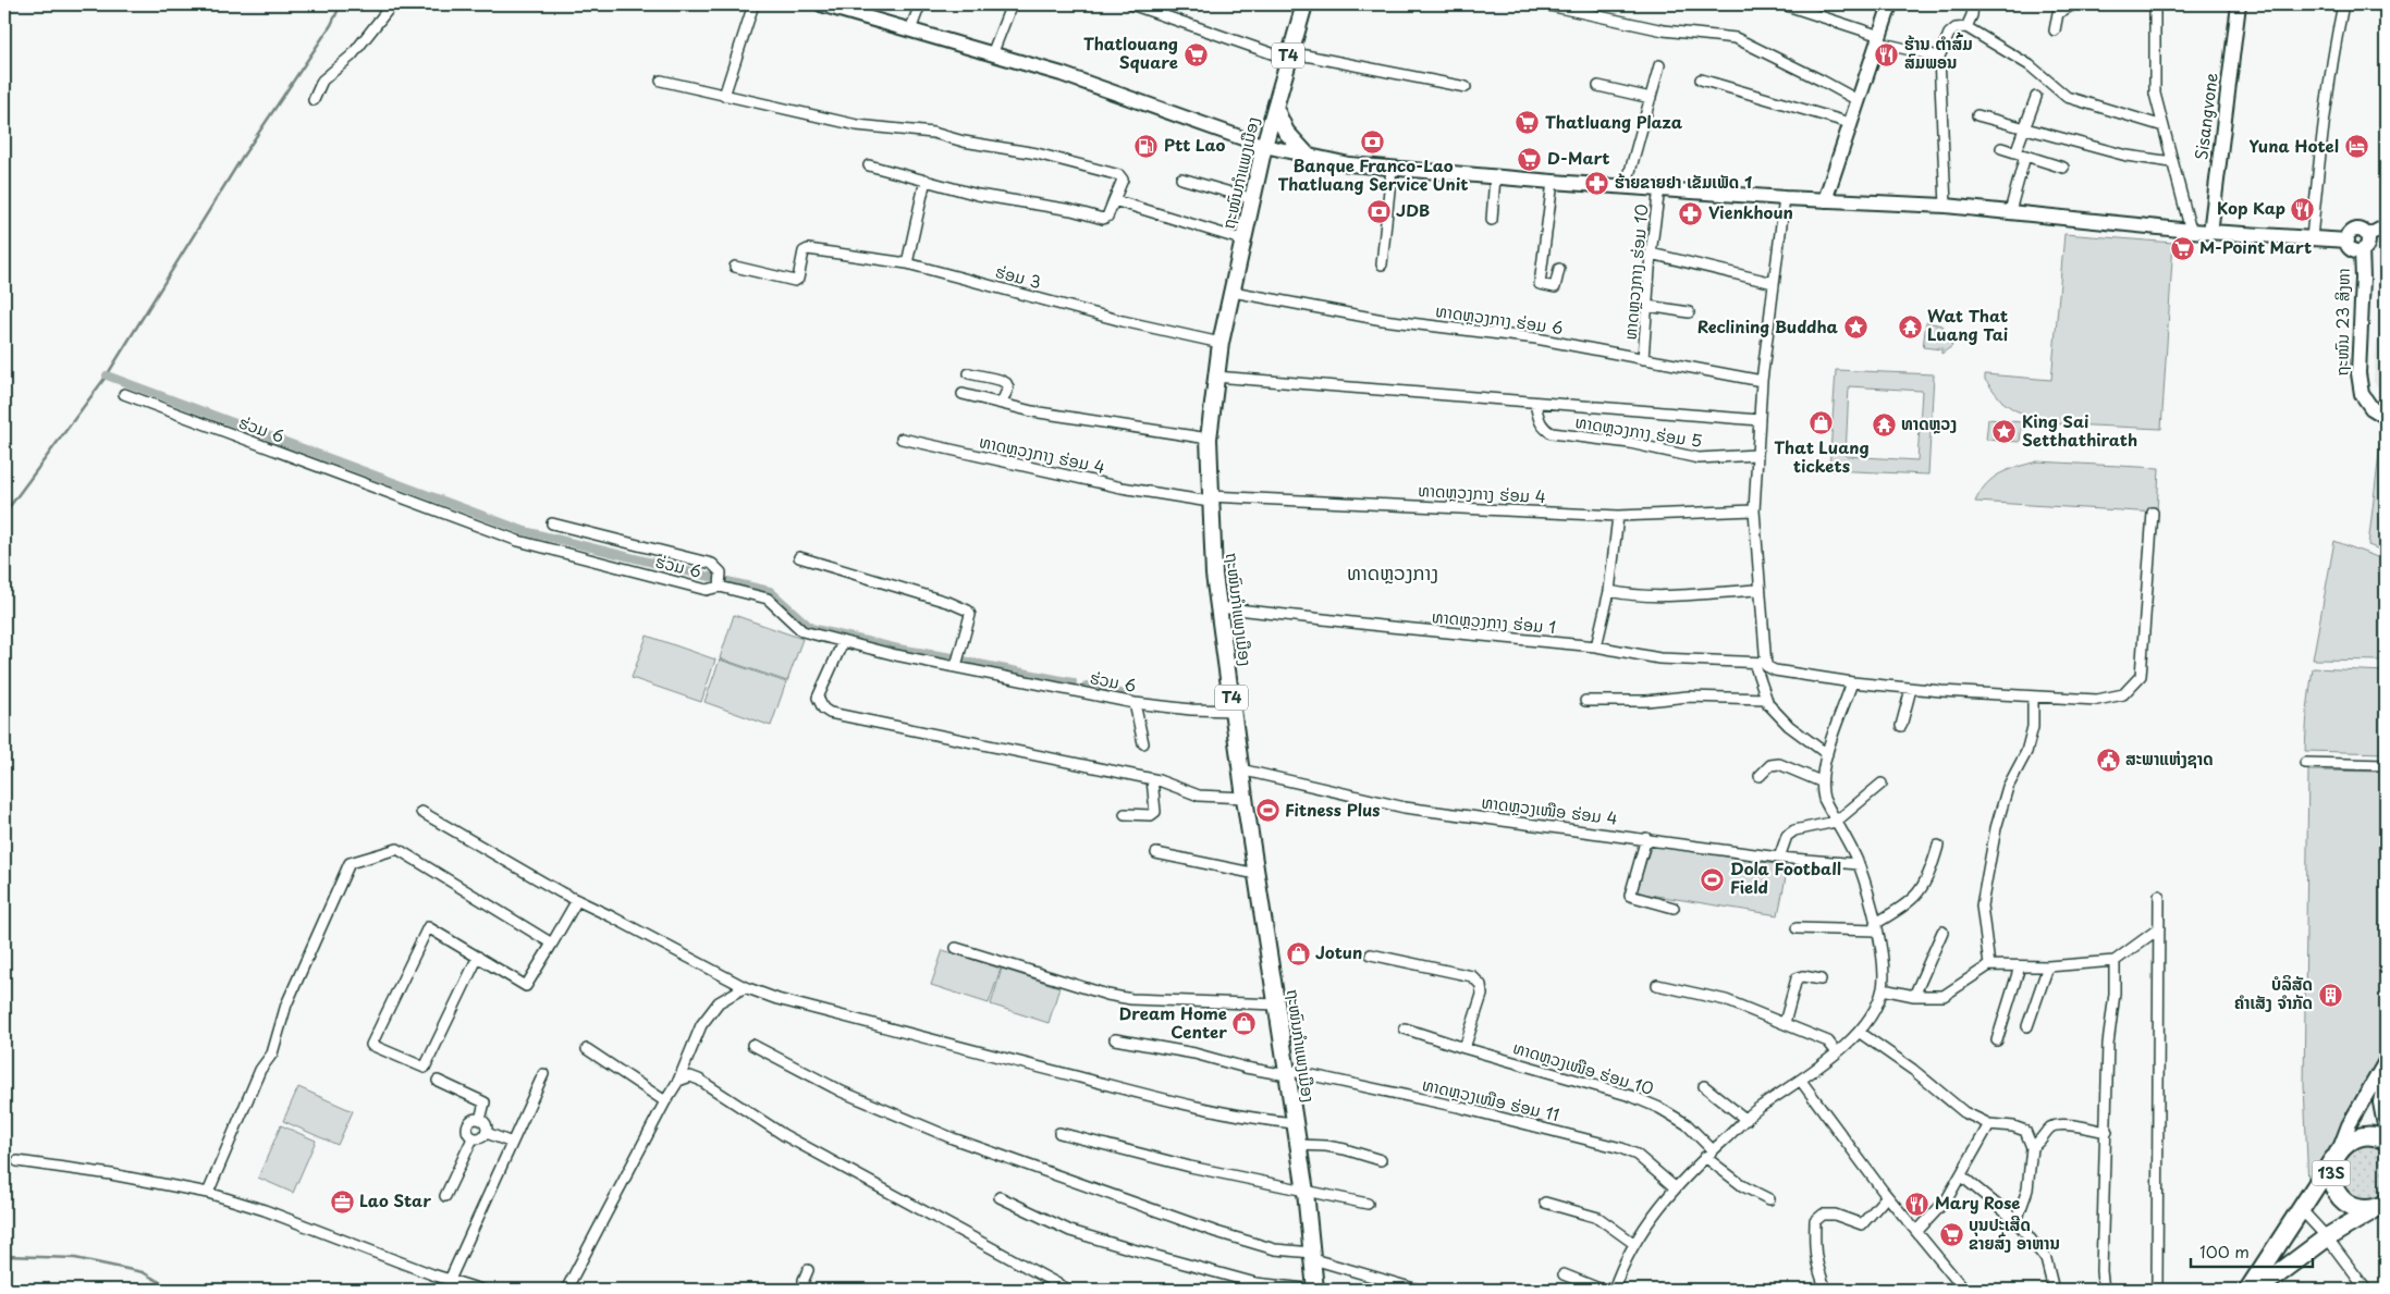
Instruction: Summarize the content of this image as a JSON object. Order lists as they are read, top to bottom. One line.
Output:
{"streets":{"highway":["13S"],"main road":["T4","Sisangvone","ຖະໜົນກຳແພງເມືອງ","ຖະໜົນ 23 ສິງຫາ"],"street":["ທາດຫຼວງກາງ ຮ່ອມ 10","ຮ່ອມ 3","ທາດຫຼວງກາງ ຮ່ອມ 6","ຮ່ວມ 6","ທາດຫຼວງກາງ ຮ່ອມ 5","ທາດຫຼວງກາງ ຮ່ອມ 4","ທາດຫຼວງກາງ ຮ່ອມ 1","ທາດຫຼວງເໜືອ ຮ່ອມ 4","ທາດຫຼວງເໜືອ ຮ່ອມ 10","ທາດຫຼວງເໜືອ ຮ່ອມ 11"]},"crossings":[["ຖະໜົນກຳແພງເມືອງ","ຮ່ອມ 3"],["ຖະໜົນກຳແພງເມືອງ","ທາດຫຼວງກາງ ຮ່ອມ 6"],["ຖະໜົນກຳແພງເມືອງ","ຮ່ວມ 6"],["ຖະໜົນກຳແພງເມືອງ","ທາດຫຼວງກາງ ຮ່ອມ 4"],["ຖະໜົນກຳແພງເມືອງ","ທາດຫຼວງກາງ ຮ່ອມ 1"],["ຖະໜົນກຳແພງເມືອງ","ທາດຫຼວງເໜືອ ຮ່ອມ 4"],["ຖະໜົນກຳແພງເມືອງ","ທາດຫຼວງເໜືອ ຮ່ອມ 11"],["ທາດຫຼວງກາງ ຮ່ອມ 10","ທາດຫຼວງກາງ ຮ່ອມ 6"]],"districts":["ທາດຫຼວງກາງ"],"places":{"supermarket":["Thatlouang Square","Thatluang Plaza","D-Mart","M-Point Mart","ບຸນປະເສີດ ຂາຍສົ່ງ ອາຫານ"],"restaurant":["ຮ້ານ ຕຳສົ້ມ ສົມພອນ","Kop Kap","Mary Rose"],"bank":["Banque Franco-Lao Thatluang Service Unit","JDB"],"fuel station":["Ptt Lao"],"hotel":["Yuna Hotel"],"pharmacy":["ຮ້າຍຂາຍຢາ ເຂັມເພັດ 1","Vienkhoun"],"temple":["Wat That Luang Tai","ທາດຫຼວງ"],"place":["Reclining Buddha","King Sai Setthathirath"],"shop":["That Luang tickets","Jotun","Dream Home Center"],"public building":["ສະພາແຫ່ງຊາດ"],"sports":["Fitness Plus","Dola Football Field"],"building":["ບໍລິສັດ ຄຳເສັງ ຈຳກັດ"],"office":["Lao Star"]},"scale_bar":"100 m"}
